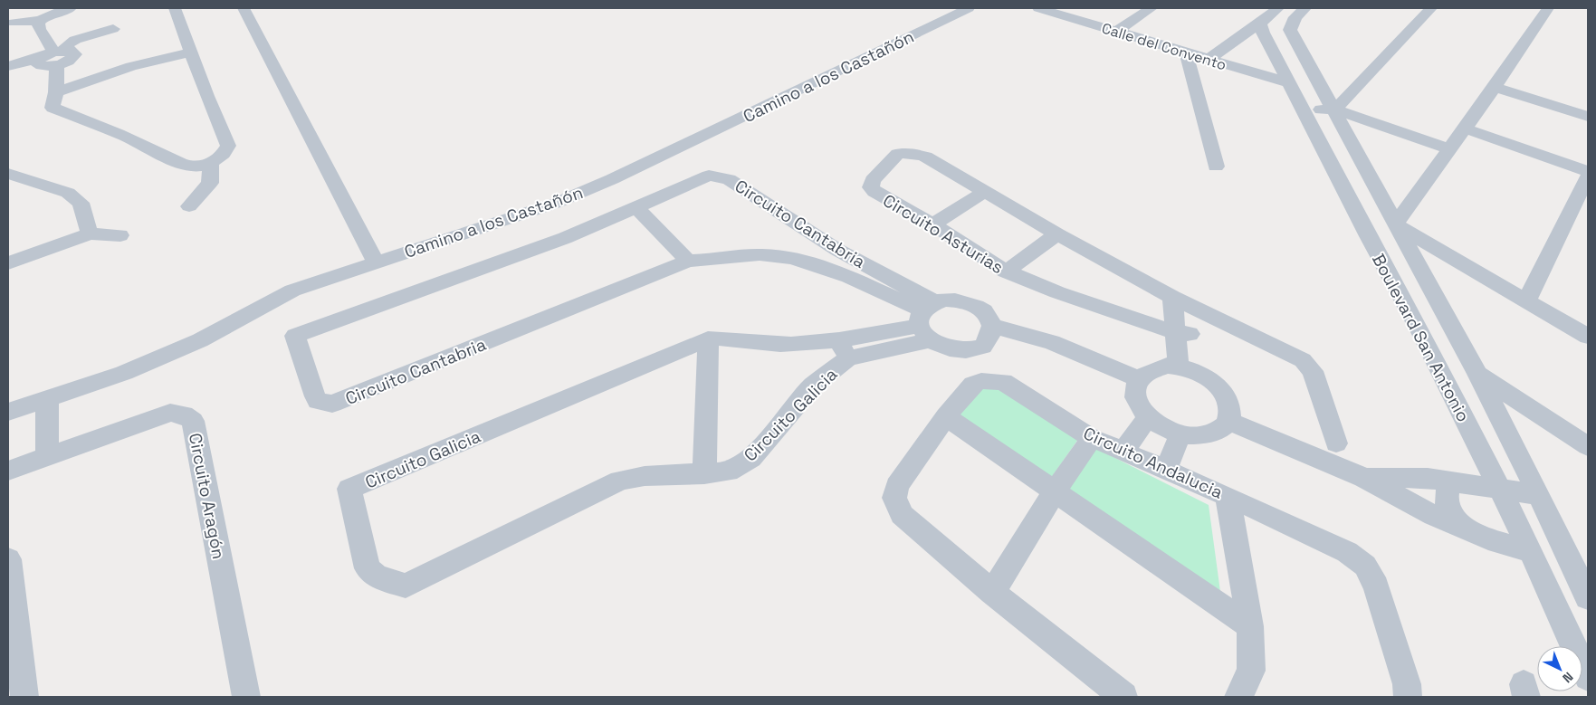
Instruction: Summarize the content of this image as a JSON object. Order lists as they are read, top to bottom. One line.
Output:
{"streets":{"street":["Calle del Convento","Camino a los Castañón","Circuito Cantabria","Circuito Asturias","Boulevard San Antonio","Circuito Galicia","Circuito Andalucia","Circuito Aragón"]},"crossings":[["Calle del Convento","Boulevard San Antonio"],["Circuito Cantabria","Circuito Galicia"]],"north":"bottom right"}
